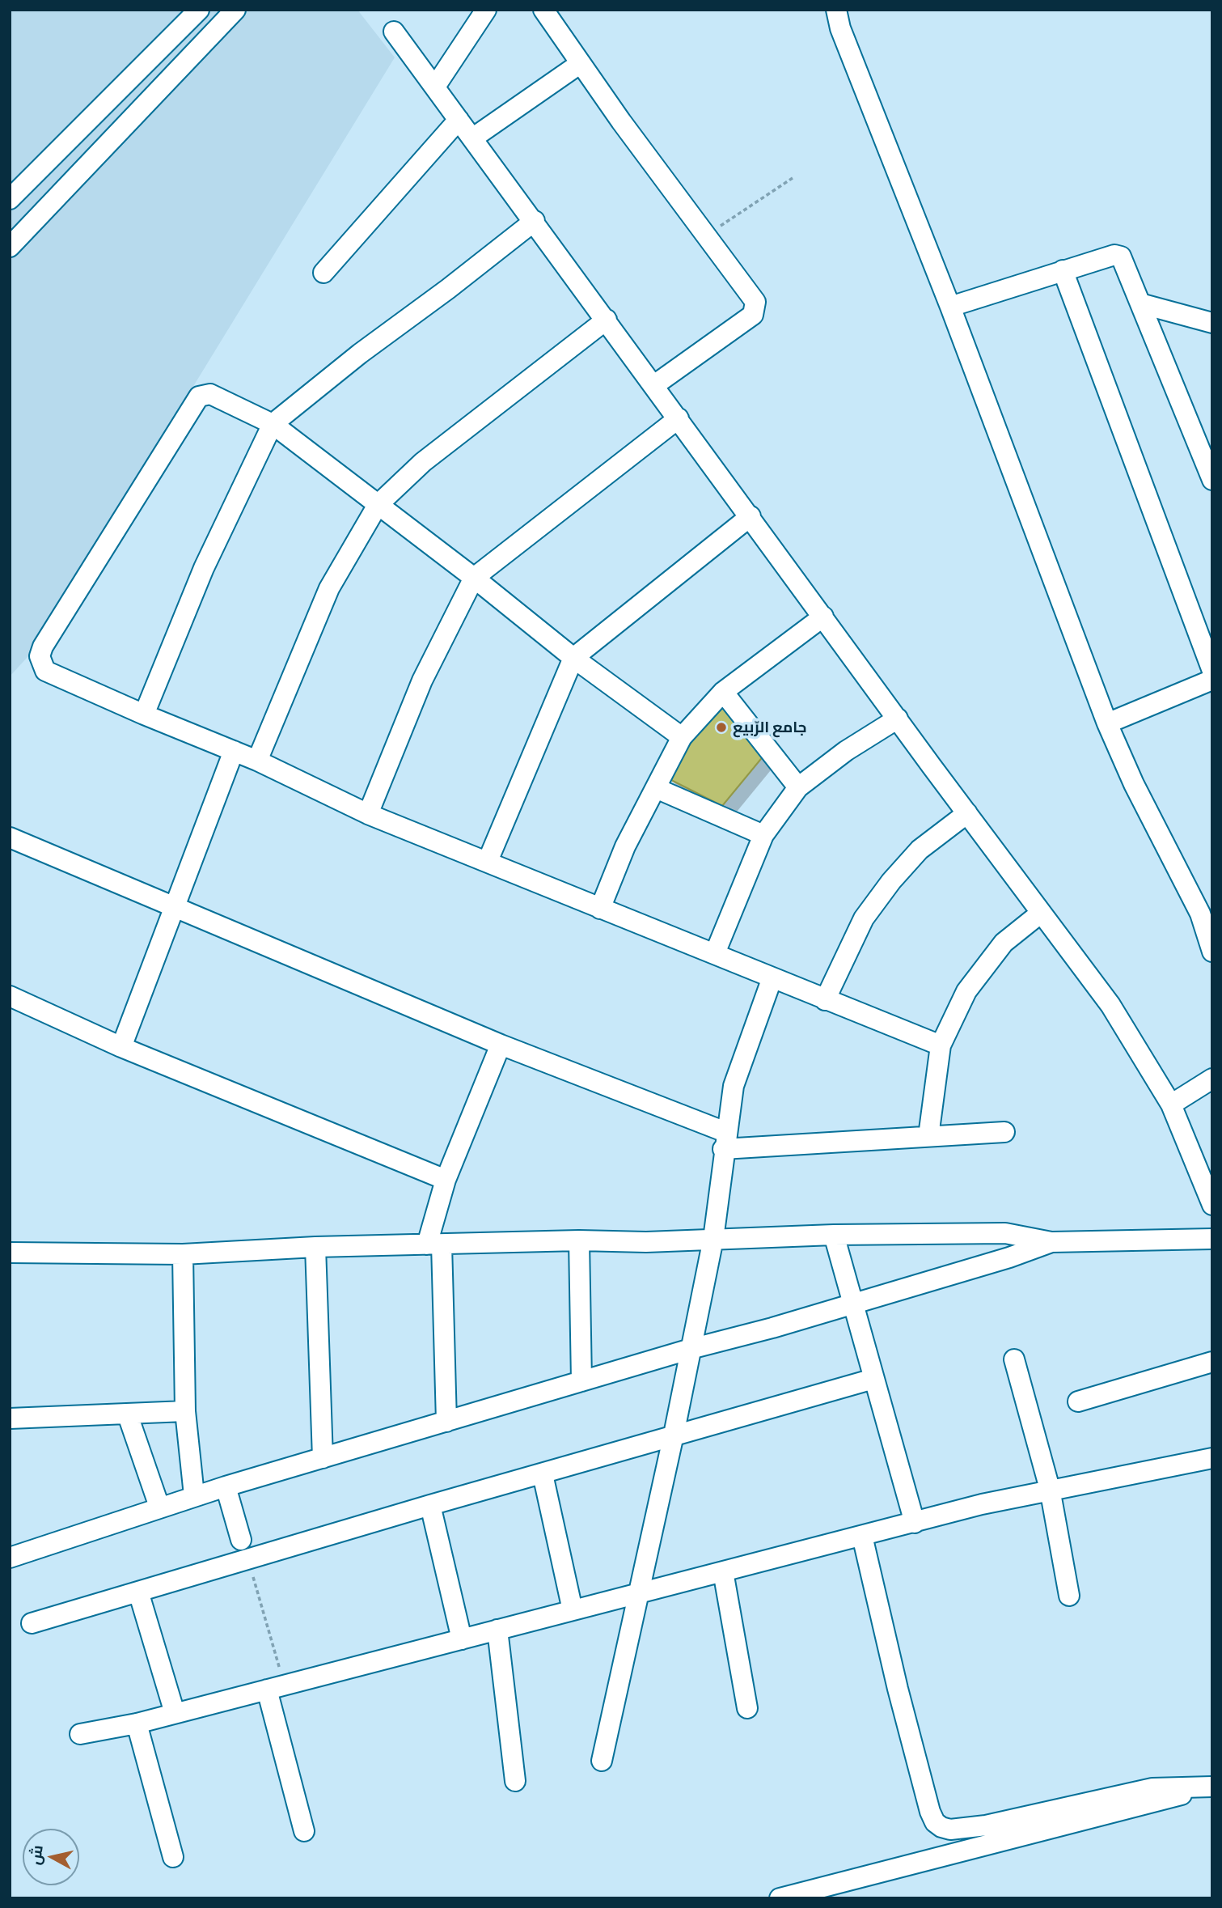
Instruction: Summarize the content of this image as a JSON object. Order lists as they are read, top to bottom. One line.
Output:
{"places":["جامع الرّبيع"],"north":"left"}
